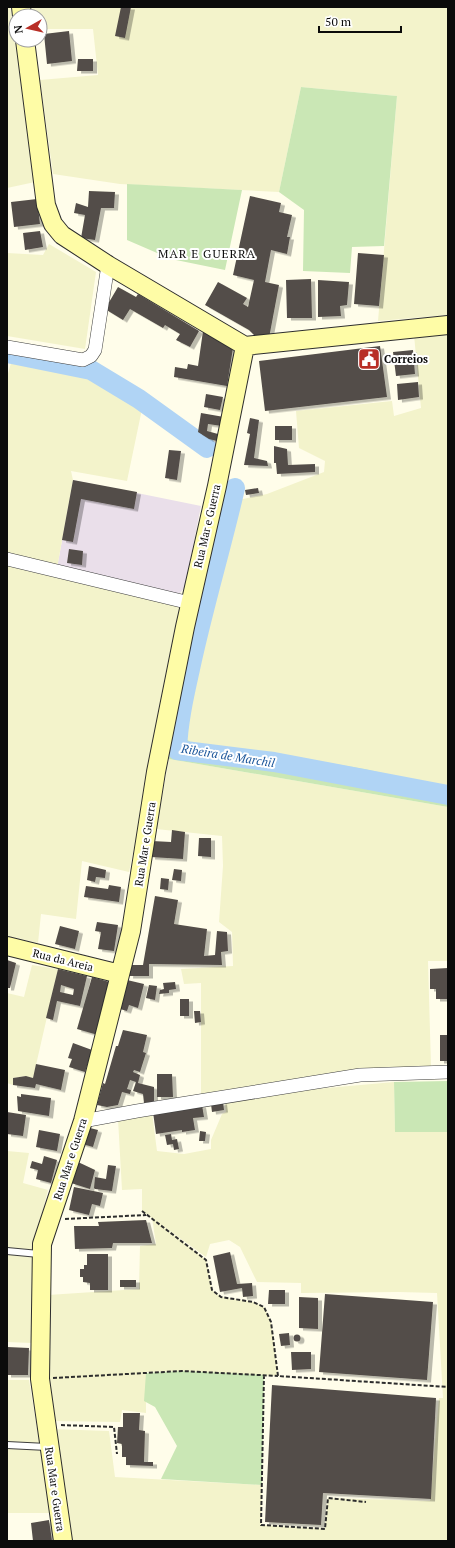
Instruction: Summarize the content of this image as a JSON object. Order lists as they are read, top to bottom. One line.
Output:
{"streets":{"street":["Rua Mar e Guerra","Rua da Areia"]},"crossings":[["Rua Mar e Guerra","Rua da Areia"]],"districts":["MAR E GUERRA"],"water":["Ribeira de Marchil"],"places":{"public building":["Correios"]},"scale_bar":"50 m","north":"left"}
